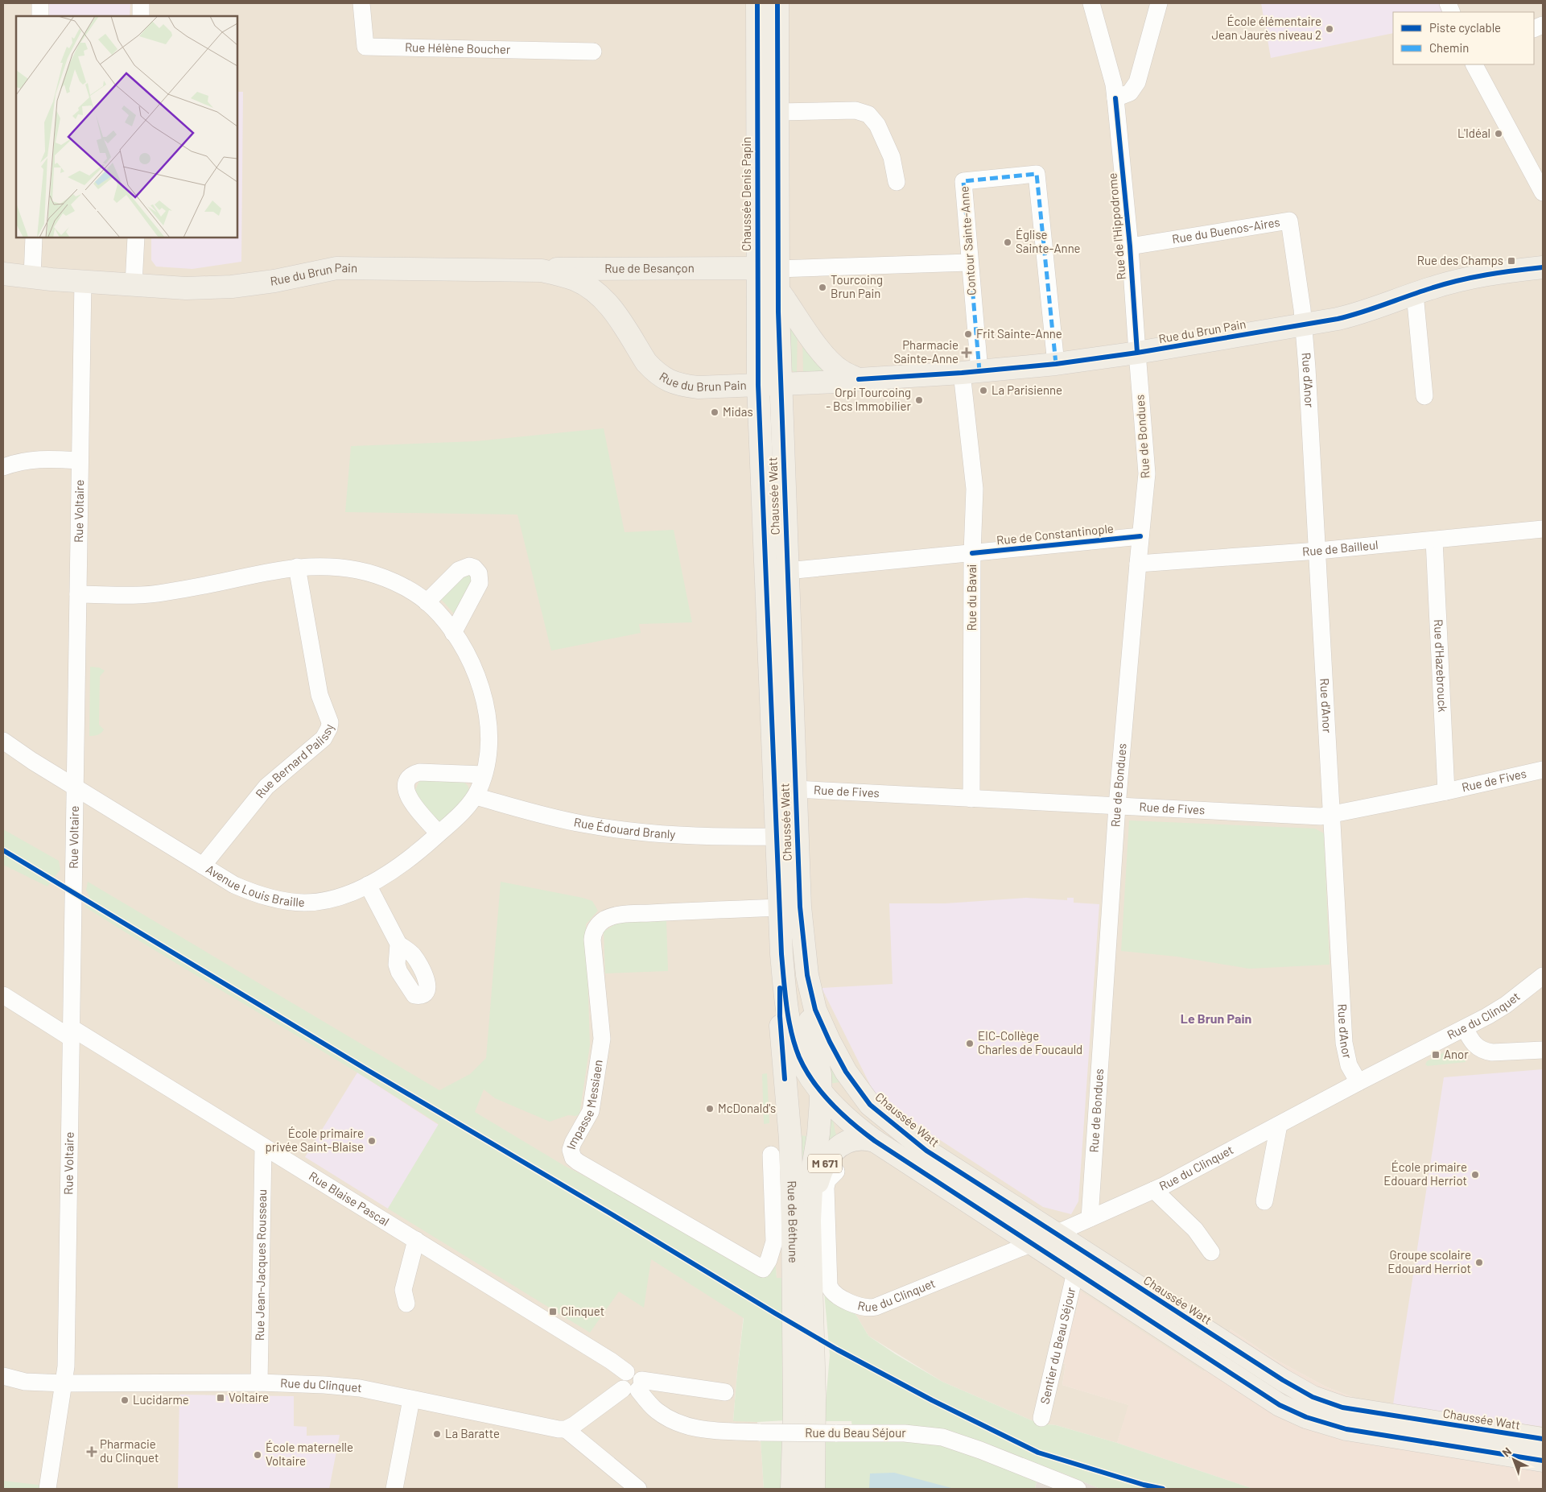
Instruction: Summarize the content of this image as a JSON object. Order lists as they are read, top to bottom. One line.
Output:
{"streets":{"main road":["Chaussée Denis Papin","Rue de Besançon","Rue du Brun Pain","Chaussée Watt","M 671","Rue de Béthune"],"street":["Rue Hélène Boucher","Rue de l'Hippodrome","Rue du Buenos-Aires","Contour Sainte-Anne","Rue d'Anor","Rue de Bondues","Rue Voltaire","Rue de Constantinople","Rue de Bailleul","Rue du Bavai","Rue d'Hazebrouck","Rue Bernard Palissy","Rue de Fives","Rue Édouard Branly","Avenue Louis Braille","Rue du Clinquet","Impasse Messiaen","Rue Blaise Pascal","Rue Jean-Jacques Rousseau","Sentier du Beau Séjour","Rue du Beau Séjour"]},"crossings":[["Chaussée Denis Papin","Rue de Besançon"],["Chaussée Denis Papin","Rue du Brun Pain"],["Chaussée Denis Papin","Chaussée Watt"],["Rue de l'Hippodrome","Rue du Buenos-Aires"],["Rue de l'Hippodrome","Rue du Brun Pain"],["Rue de l'Hippodrome","Rue de Bondues"],["Rue du Buenos-Aires","Rue du Brun Pain"],["Rue du Buenos-Aires","Rue d'Anor"],["Contour Sainte-Anne","Rue de Besançon"],["Contour Sainte-Anne","Rue du Brun Pain"],["Contour Sainte-Anne","Rue du Bavai"],["Rue de Besançon","Rue du Brun Pain"],["Rue du Brun Pain","Rue d'Anor"],["Rue du Brun Pain","Rue de Bondues"],["Rue du Brun Pain","Chaussée Watt"],["Rue du Brun Pain","Rue Voltaire"],["Rue du Brun Pain","Rue du Bavai"],["Rue d'Anor","Rue de Bailleul"],["Rue d'Anor","Rue de Fives"],["Rue d'Anor","Rue du Clinquet"],["Rue de Bondues","Rue de Constantinople"],["Rue de Bondues","Rue de Bailleul"],["Rue de Bondues","Rue de Fives"],["Rue de Bondues","Rue du Clinquet"],["Chaussée Watt","Rue de Constantinople"],["Chaussée Watt","Rue de Fives"],["Chaussée Watt","Rue Édouard Branly"],["Chaussée Watt","Rue du Clinquet"],["Chaussée Watt","Impasse Messiaen"],["Chaussée Watt","Rue de Béthune"],["Chaussée Watt","Sentier du Beau Séjour"],["Rue Voltaire","Avenue Louis Braille"],["Rue Voltaire","Rue du Clinquet"],["Rue Voltaire","Rue Blaise Pascal"],["Rue de Constantinople","Rue du Bavai"],["Rue de Bailleul","Rue d'Hazebrouck"],["Rue du Bavai","Rue de Fives"],["Rue d'Hazebrouck","Rue de Fives"],["Rue Bernard Palissy","Avenue Louis Braille"],["Rue Édouard Branly","Avenue Louis Braille"],["Rue du Clinquet","Rue Jean-Jacques Rousseau"],["Rue Blaise Pascal","Rue Jean-Jacques Rousseau"],["Rue Blaise Pascal","Rue du Beau Séjour"]],"districts":["Le Brun Pain"],"places":{"other":["École élémentaire Jean Jaurès niveau 2","L'Idéal","Église Sainte-Anne","Tourcoing Brun Pain","Frit Sainte-Anne","La Parisienne","Orpi Tourcoing - Bcs Immobilier","Midas","EIC-Collège Charles de Foucauld","McDonald's","École primaire privée Saint-Blaise","École primaire Edouard Herriot","Groupe scolaire Edouard Herriot","Lucidarme","La Baratte","École maternelle Voltaire"],"transit":["Rue des Champs","Anor","Clinquet","Voltaire"],"health":["Pharmacie Sainte-Anne","Pharmacie du Clinquet"]},"legend":["Piste cyclable","Chemin"],"north":"top left"}
